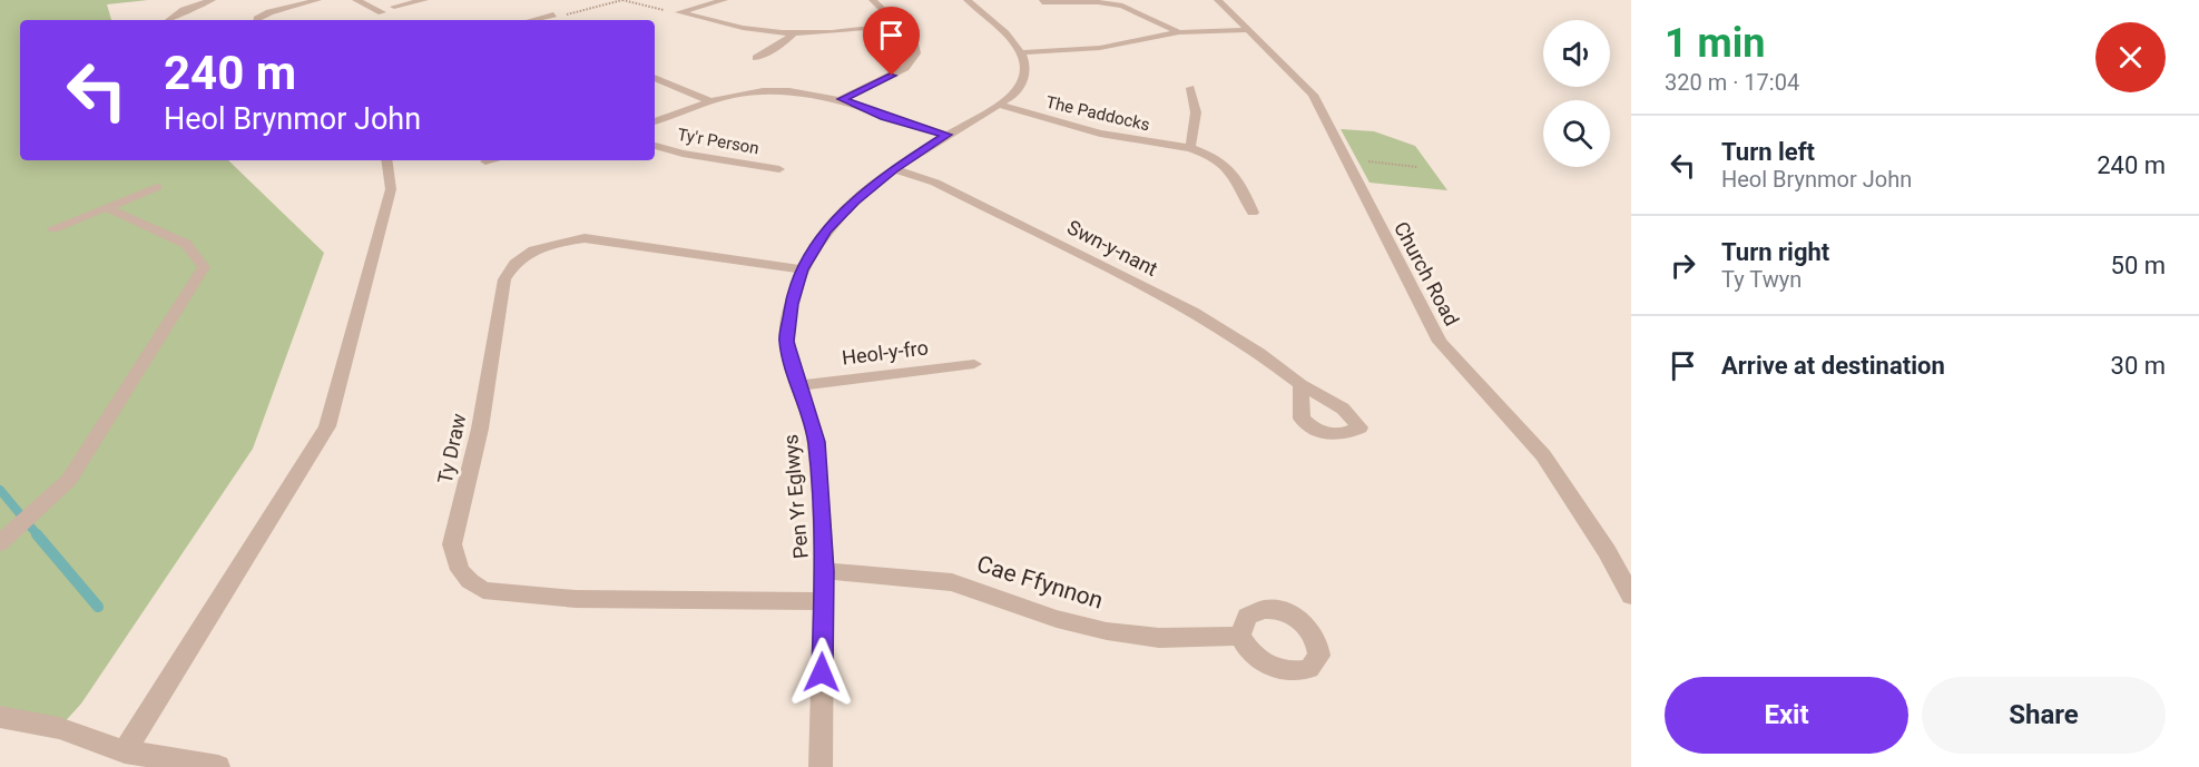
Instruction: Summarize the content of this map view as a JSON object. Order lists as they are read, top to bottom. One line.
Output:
{"streets":{"street":["The Paddocks","Ty'r Person","Swn-y-nant","Church Road","Heol-y-fro","Ty Draw","Pen Yr Eglwys","Cae Ffynnon"]},"crossings":[["The Paddocks","Pen Yr Eglwys"],["Swn-y-nant","Pen Yr Eglwys"],["Heol-y-fro","Pen Yr Eglwys"],["Ty Draw","Pen Yr Eglwys"],["Pen Yr Eglwys","Cae Ffynnon"]],"page":{"heading":["1 min","320 m · 17:04"],"turn":["240 m","Heol Brynmor John"],"list":[{"name":"Turn left","note":"Heol Brynmor John","value":"240 m"},{"name":"Turn right","note":"Ty Twyn","value":"50 m"},{"name":"Arrive at destination","value":"30 m"}],"buttons":["Exit","Share"]}}
